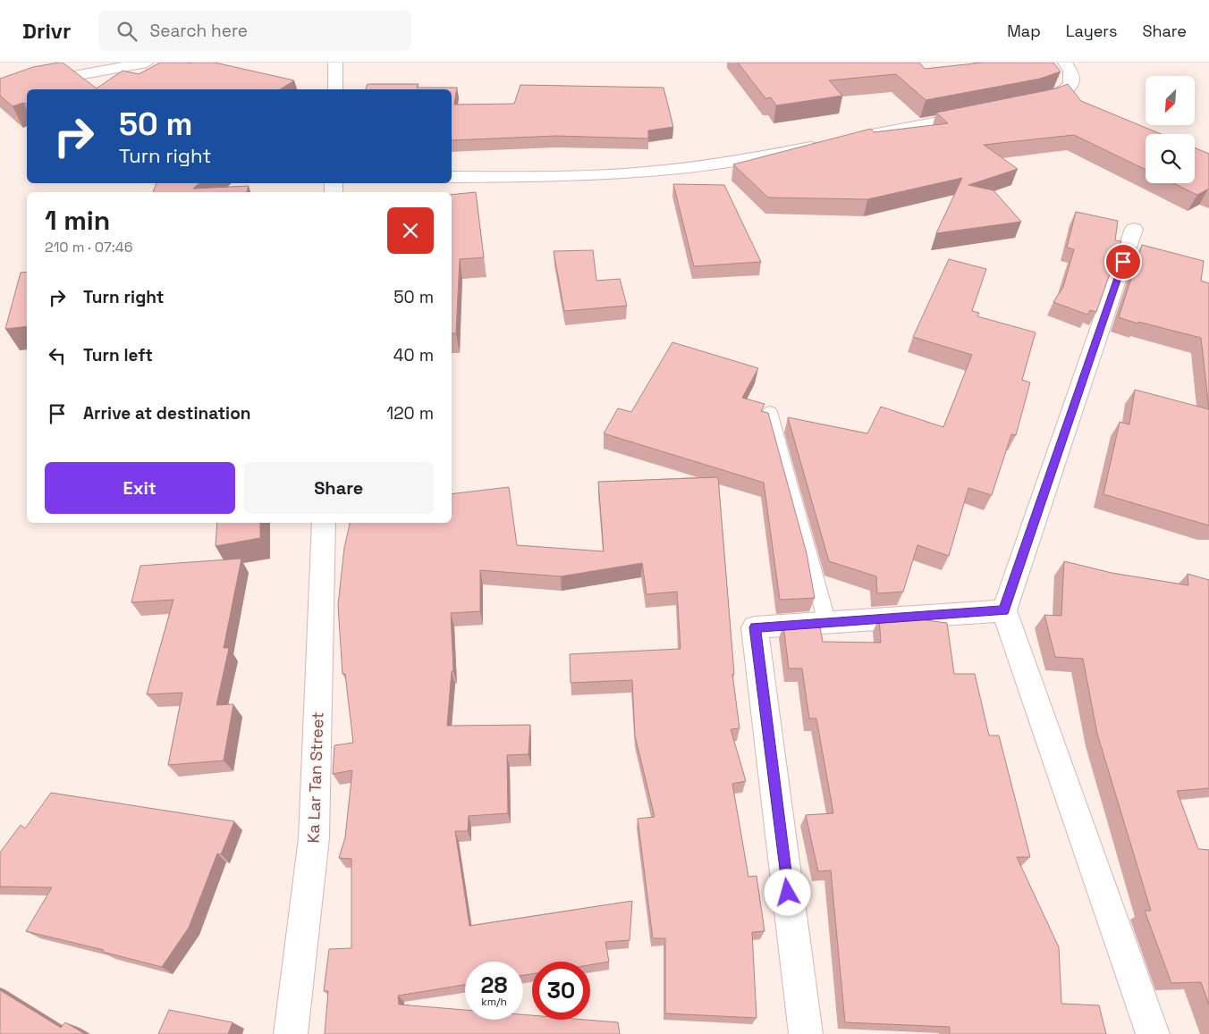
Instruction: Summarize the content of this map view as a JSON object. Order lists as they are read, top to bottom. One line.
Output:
{"streets":{"street":["Ka Lar Tan Street"]},"north":"bottom left","page":{"header":"Drivr","search":"Search here","nav":["Map","Layers","Share"],"turn":["50 m","Turn right"],"heading":["1 min","210 m · 07:46"],"list":[{"name":"Turn right","value":"50 m"},{"name":"Turn left","value":"40 m"},{"name":"Arrive at destination","value":"120 m"}],"buttons":["Exit","Share"],"speed":"28 km/h","limit":"30"}}
